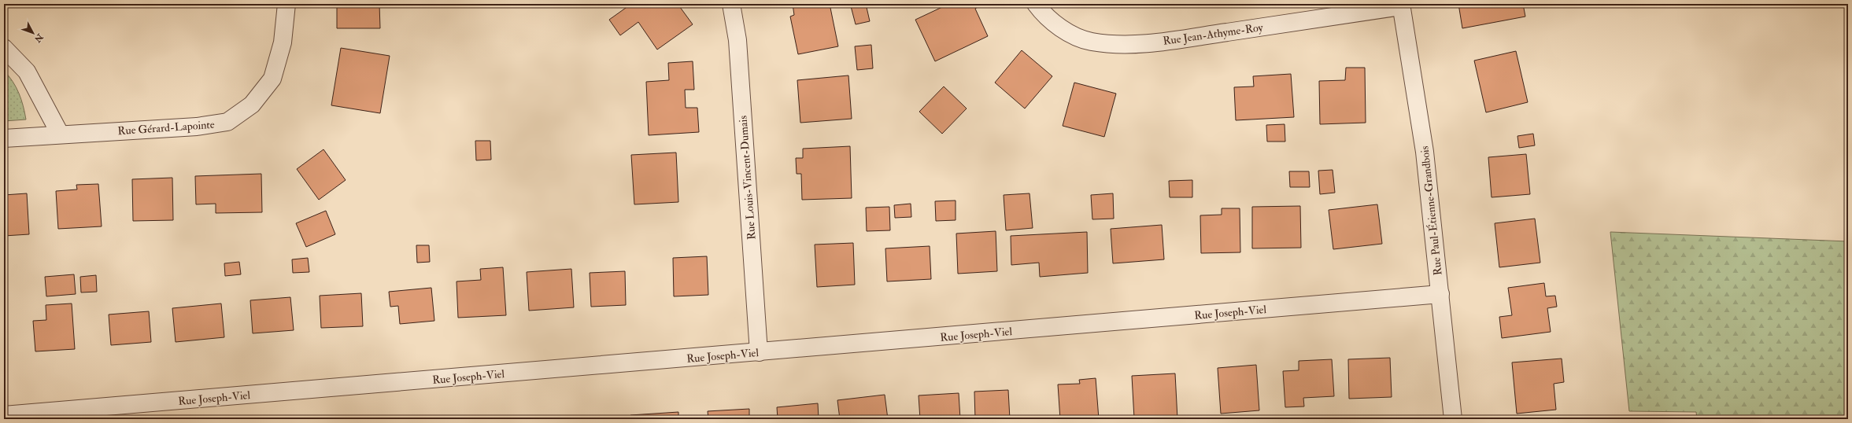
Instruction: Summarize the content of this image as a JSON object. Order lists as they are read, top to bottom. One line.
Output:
{"streets":{"street":["Rue Jean-Athyme-Roy","Rue Gérard-Lapointe","Rue Louis-Vincent-Dumais","Rue Paul-Étienne-Grandbois","Rue Joseph-Viel"]},"crossings":[["Rue Jean-Athyme-Roy","Rue Paul-Étienne-Grandbois"],["Rue Louis-Vincent-Dumais","Rue Joseph-Viel"],["Rue Paul-Étienne-Grandbois","Rue Joseph-Viel"]],"north":"bottom right"}
